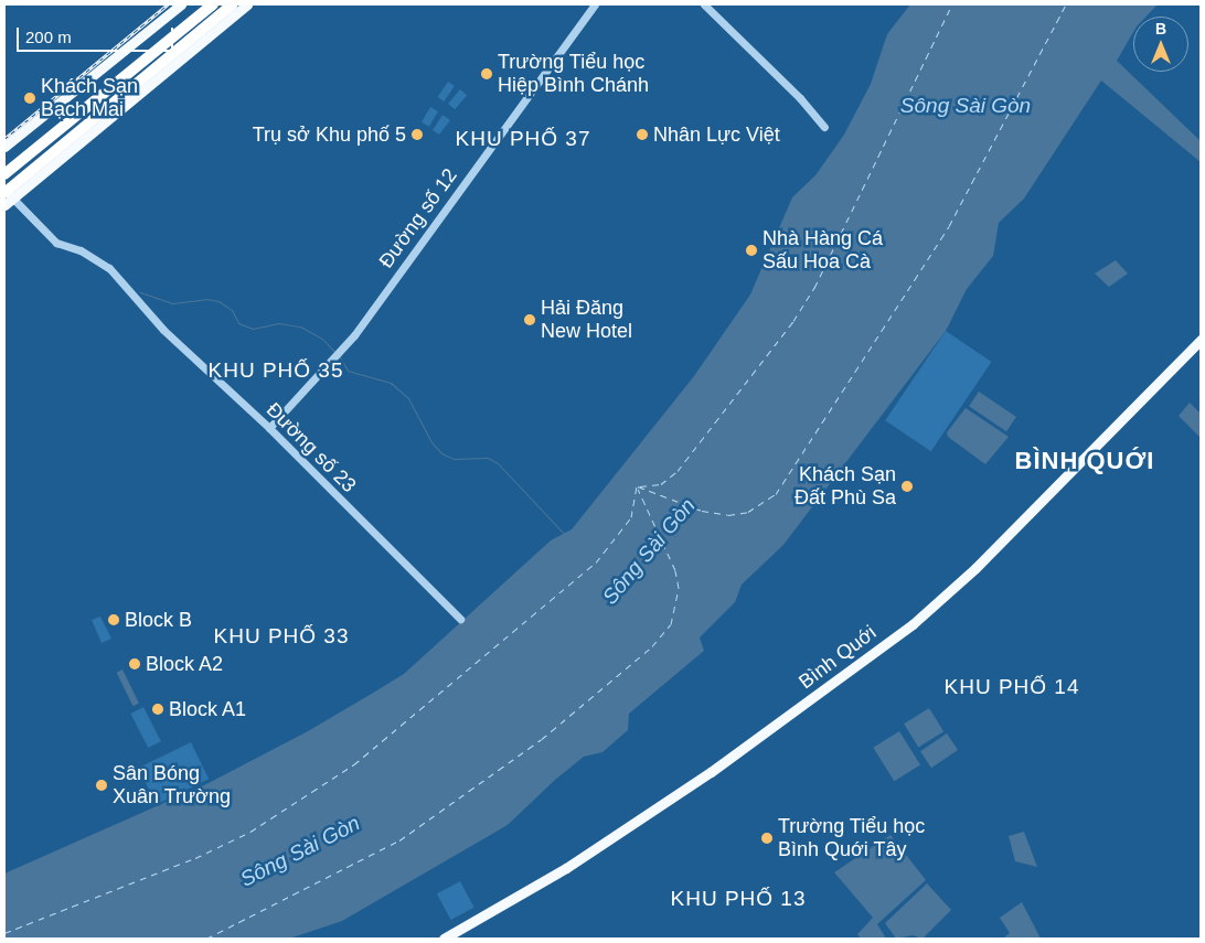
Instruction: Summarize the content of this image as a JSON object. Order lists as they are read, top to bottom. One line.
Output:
{"streets":{"main road":["Bình Quới"],"street":["Đường số 12","Đường số 23"]},"crossings":[["Đường số 12","Đường số 23"]],"districts":["KHU PHỐ 37","KHU PHỐ 35","BÌNH QUỚI","KHU PHỐ 33","KHU PHỐ 14","KHU PHỐ 13"],"water":["Sông Sài Gòn"],"places":["Trường Tiểu học Hiệp Bình Chánh","Khách Sạn Bạch Mai","Trụ sở Khu phố 5","Nhân Lực Việt","Nhà Hàng Cá Sấu Hoa Cà","Hải Đăng New Hotel","Khách Sạn Đất Phù Sa","Block B","Block A2","Block A1","Sân Bóng Xuân Trường","Trường Tiểu học Bình Quới Tây"],"scale_bar":"200 m","north":"top"}
